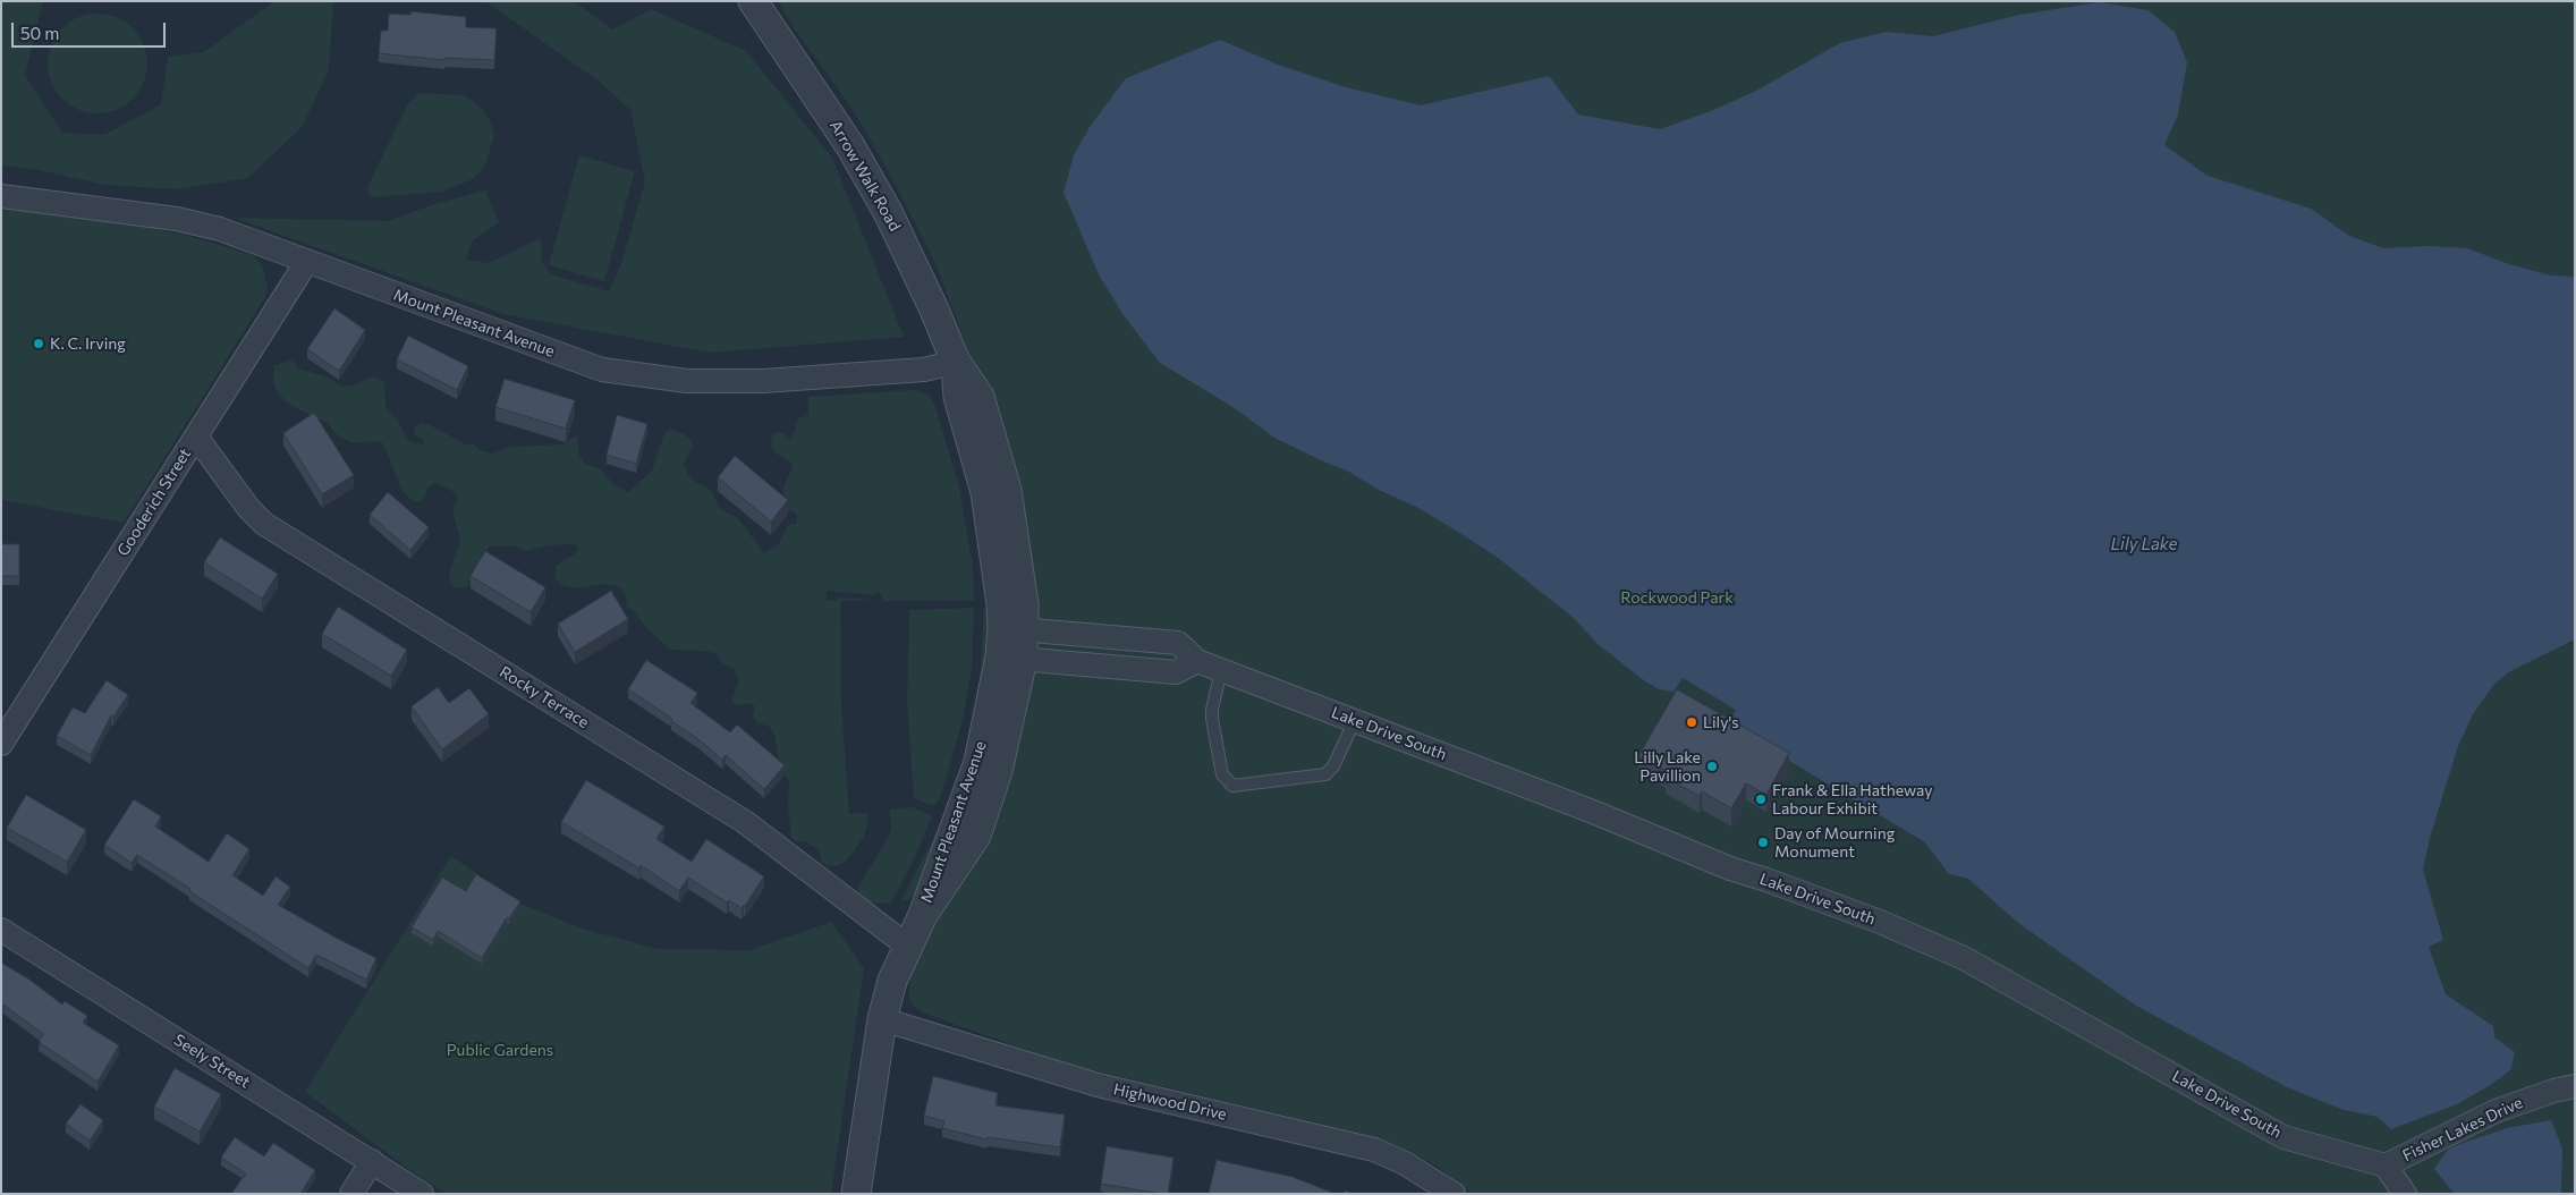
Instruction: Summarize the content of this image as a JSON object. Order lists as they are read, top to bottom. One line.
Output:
{"streets":{"street":["Arrow Walk Road","Mount Pleasant Avenue","Gooderich Street","Rocky Terrace","Lake Drive South","Seely Street","Highwood Drive","Fisher Lakes Drive"]},"crossings":[["Arrow Walk Road","Mount Pleasant Avenue"],["Mount Pleasant Avenue","Gooderich Street"],["Mount Pleasant Avenue","Rocky Terrace"],["Mount Pleasant Avenue","Lake Drive South"],["Mount Pleasant Avenue","Highwood Drive"],["Gooderich Street","Rocky Terrace"],["Lake Drive South","Fisher Lakes Drive"]],"water":["Lily Lake"],"parks":["Rockwood Park","Public Gardens"],"places":["K. C. Irving","Lily's","Lilly Lake Pavillion","Frank & Ella Hatheway Labour Exhibit","Day of Mourning Monument"],"scale_bar":"50 m"}
